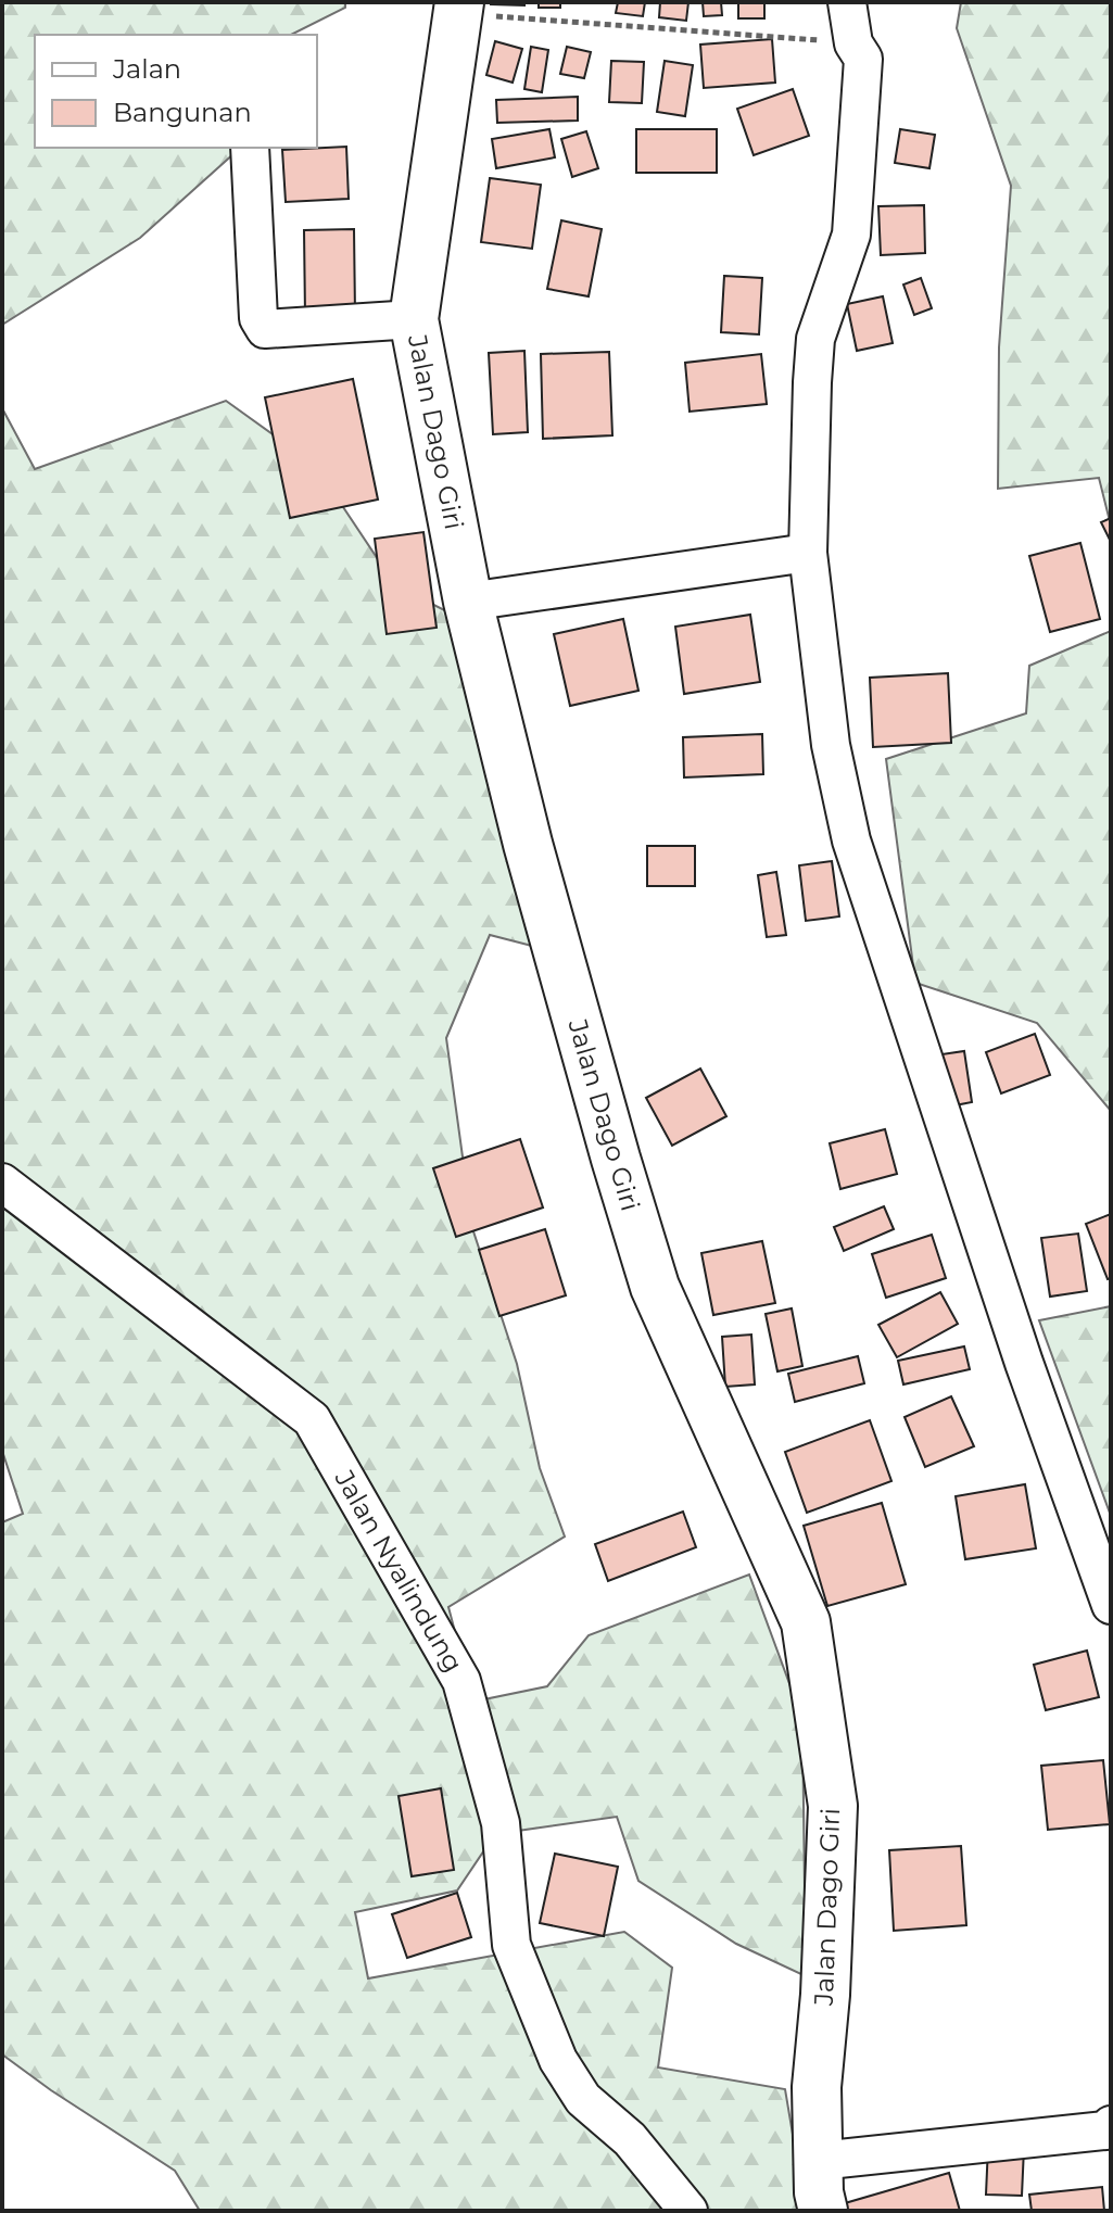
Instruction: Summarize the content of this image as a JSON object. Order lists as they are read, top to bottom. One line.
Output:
{"streets":{"main road":["Jalan Dago Giri"],"street":["Jalan Nyalindung"]},"legend":["Jalan","Bangunan"]}
